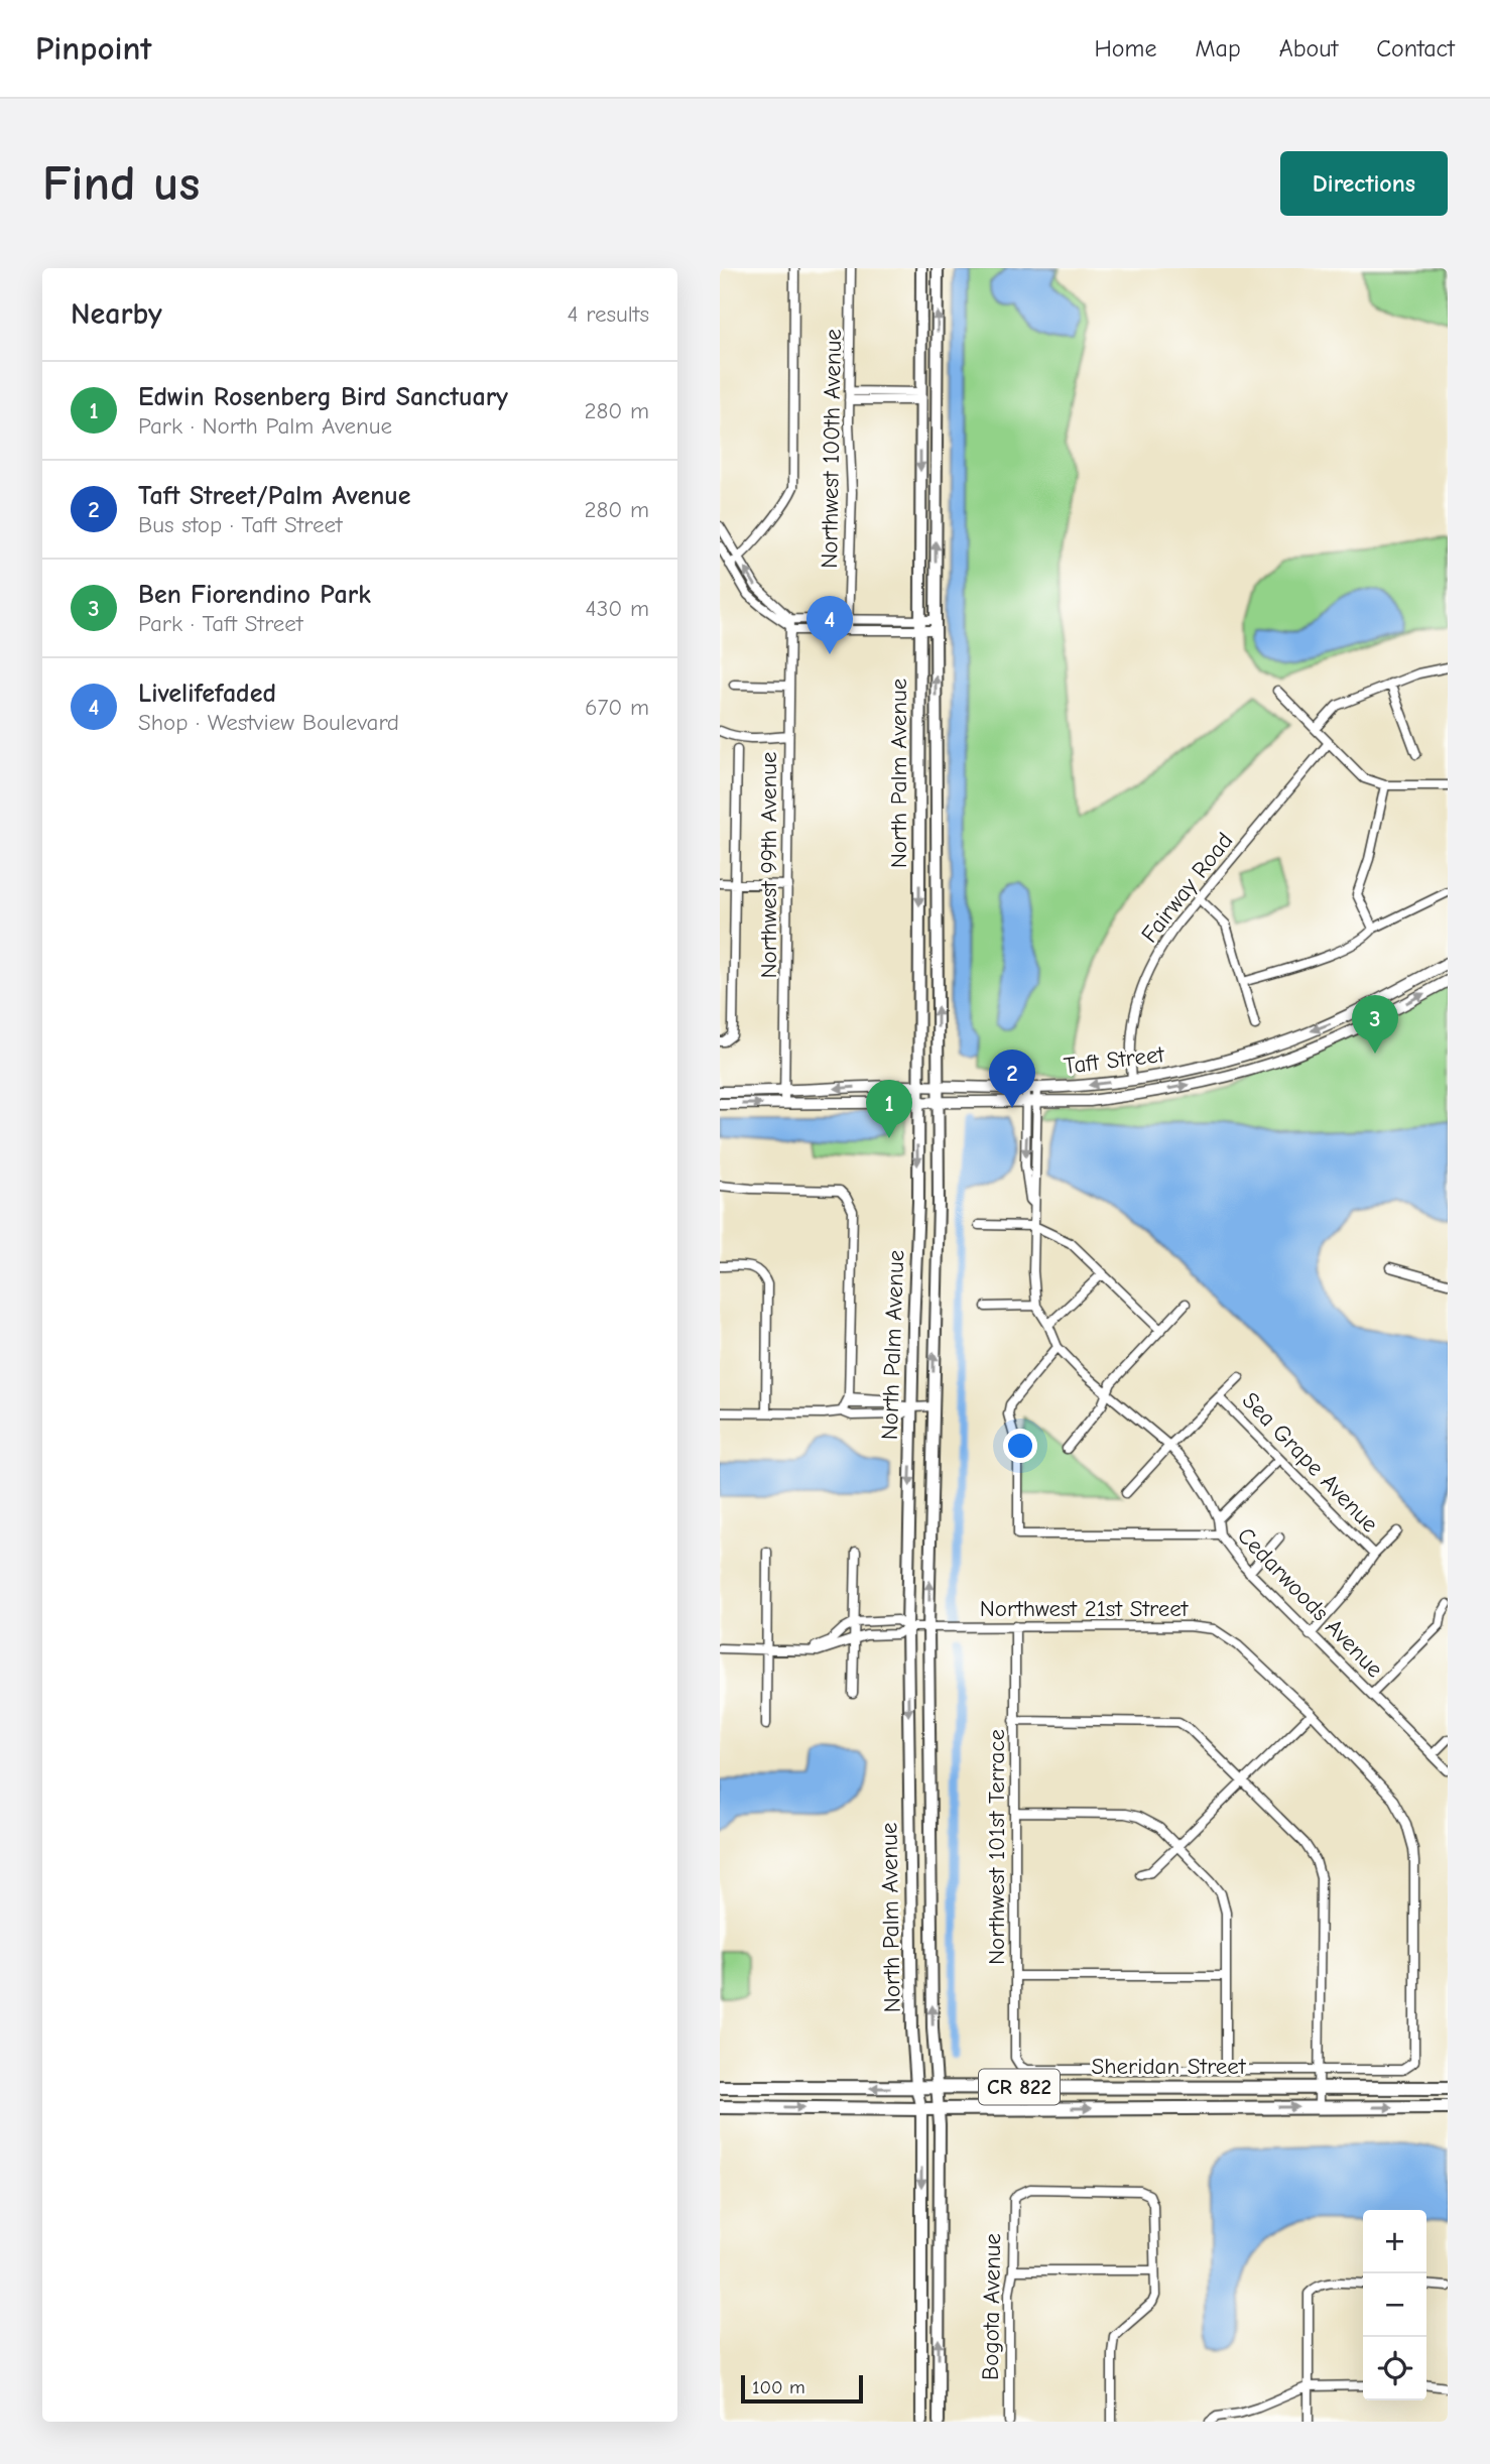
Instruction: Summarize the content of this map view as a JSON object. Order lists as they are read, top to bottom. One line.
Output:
{"streets":{"main road":["North Palm Avenue","Sheridan Street","CR 822"],"street":["Northwest 100th Avenue","Northwest 99th Avenue","Fairway Road","Taft Street","Sea Grape Avenue","Cedarwoods Avenue","Northwest 21st Street","Northwest 101st Terrace","Bogota Avenue"]},"crossings":[["North Palm Avenue","Taft Street"],["North Palm Avenue","Northwest 21st Street"],["North Palm Avenue","Sheridan Street"],["Northwest 99th Avenue","Taft Street"],["Fairway Road","Taft Street"],["Taft Street","Cedarwoods Avenue"],["Northwest 21st Street","Northwest 101st Terrace"]],"scale_bar":"100 m","page":{"header":"Pinpoint","nav":["Home","Map","About","Contact"],"buttons":"Directions","title":"Find us","heading":["Nearby","4 results"],"list":[{"mark":"1","name":"Edwin Rosenberg Bird Sanctuary","note":"Park · North Palm Avenue","value":"280 m"},{"mark":"2","name":"Taft Street/Palm Avenue","note":"Bus stop · Taft Street","value":"280 m"},{"mark":"3","name":"Ben Fiorendino Park","note":"Park · Taft Street","value":"430 m"},{"mark":"4","name":"Livelifefaded","note":"Shop · Westview Boulevard","value":"670 m"}],"pins":["4","3","2","1"],"map_buttons":["+","−"],"scale":"100 m"}}
